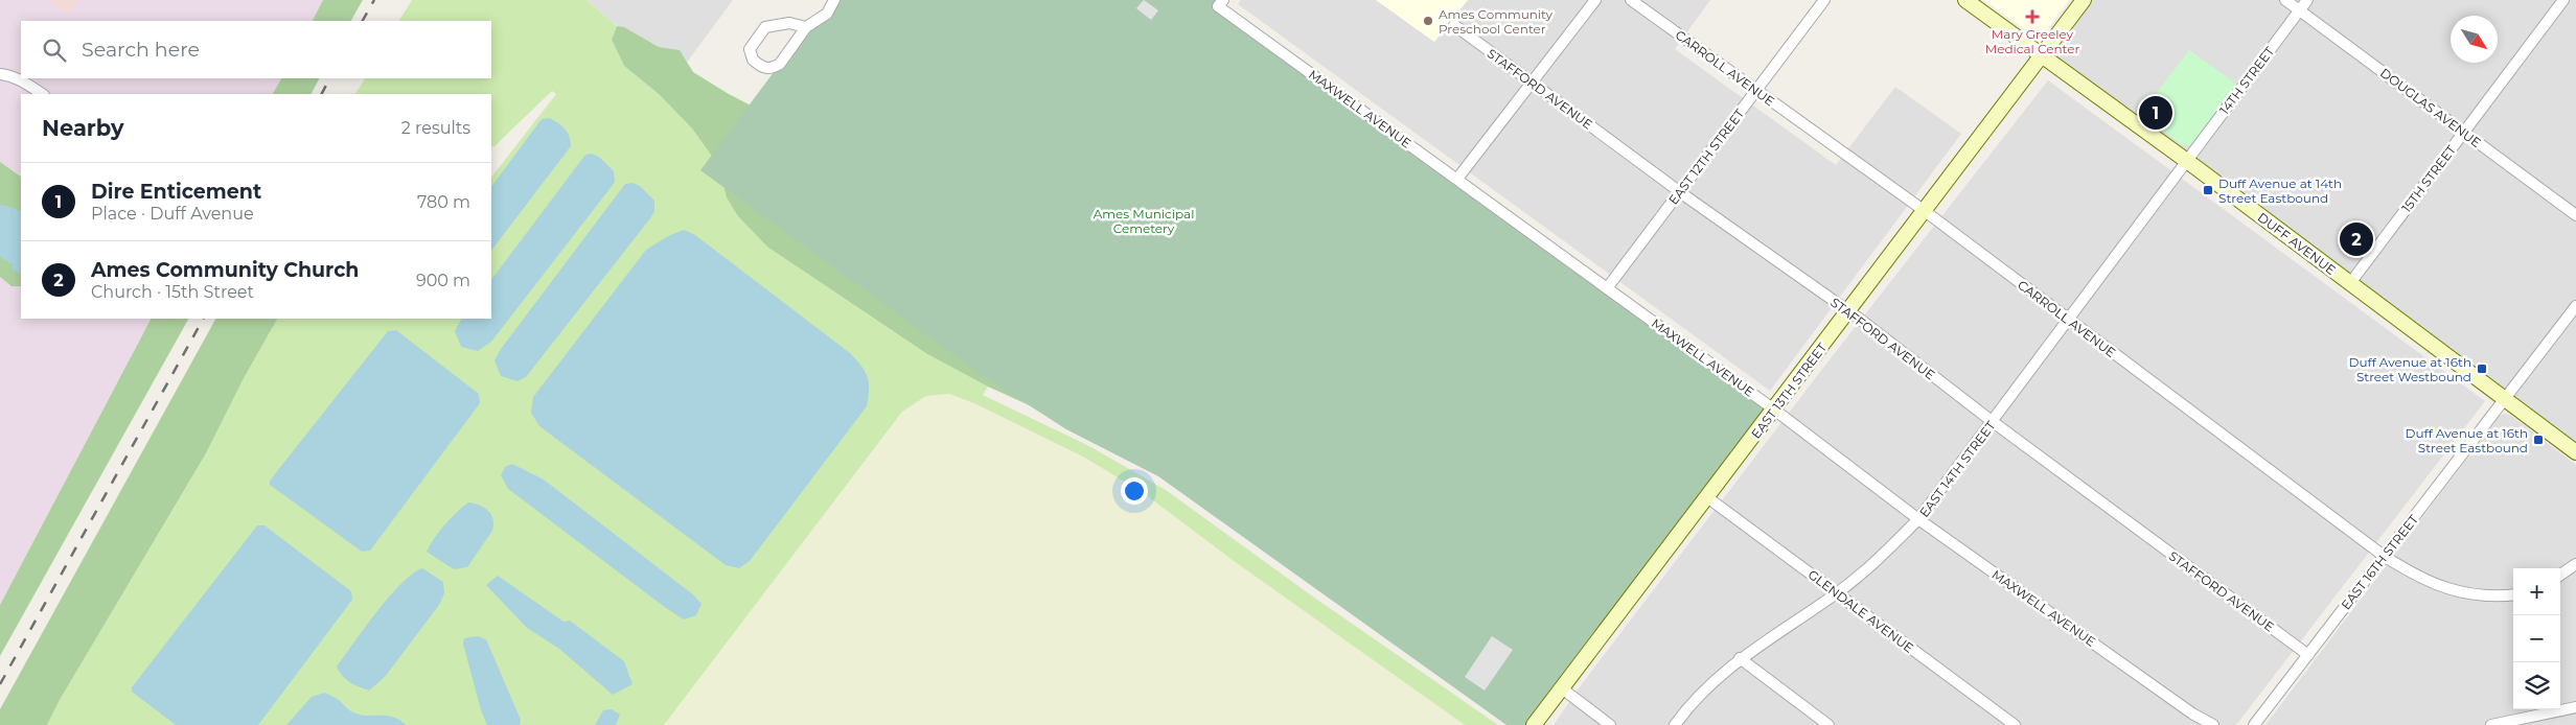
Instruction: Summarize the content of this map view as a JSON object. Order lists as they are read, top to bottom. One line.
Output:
{"streets":{"main road":["DUFF AVENUE","EAST 13TH STREET"],"street":["CARROLL AVENUE","14TH STREET","STAFFORD AVENUE","DOUGLAS AVENUE","MAXWELL AVENUE","EAST 12TH STREET","15TH STREET","EAST 14TH STREET","EAST 16TH STREET","GLENDALE AVENUE"]},"crossings":[["CARROLL AVENUE","EAST 12TH STREET"],["CARROLL AVENUE","EAST 13TH STREET"],["CARROLL AVENUE","EAST 14TH STREET"],["CARROLL AVENUE","EAST 16TH STREET"],["14TH STREET","DOUGLAS AVENUE"],["14TH STREET","DUFF AVENUE"],["14TH STREET","EAST 14TH STREET"],["STAFFORD AVENUE","EAST 12TH STREET"],["STAFFORD AVENUE","EAST 13TH STREET"],["STAFFORD AVENUE","EAST 14TH STREET"],["STAFFORD AVENUE","EAST 16TH STREET"],["DOUGLAS AVENUE","15TH STREET"],["MAXWELL AVENUE","EAST 12TH STREET"],["MAXWELL AVENUE","EAST 13TH STREET"],["MAXWELL AVENUE","EAST 14TH STREET"],["15TH STREET","DUFF AVENUE"],["DUFF AVENUE","EAST 13TH STREET"],["DUFF AVENUE","EAST 14TH STREET"],["DUFF AVENUE","EAST 16TH STREET"],["EAST 13TH STREET","GLENDALE AVENUE"],["EAST 14TH STREET","GLENDALE AVENUE"]],"parks":["Ames Municipal Cemetery"],"places":{"health":["Mary Greeley Medical Center"],"other":["Ames Community Preschool Center"],"transit":["Duff Avenue at 14th Street Eastbound","Duff Avenue at 16th Street Westbound","Duff Avenue at 16th Street Eastbound"]},"north":"bottom right","page":{"search":"Search here","pins":["1","2"],"heading":["Nearby","2 results"],"list":[{"mark":"1","name":"Dire Enticement","note":"Place · Duff Avenue","value":"780 m"},{"mark":"2","name":"Ames Community Church","note":"Church · 15th Street","value":"900 m"}],"map_buttons":["+","−"]}}
